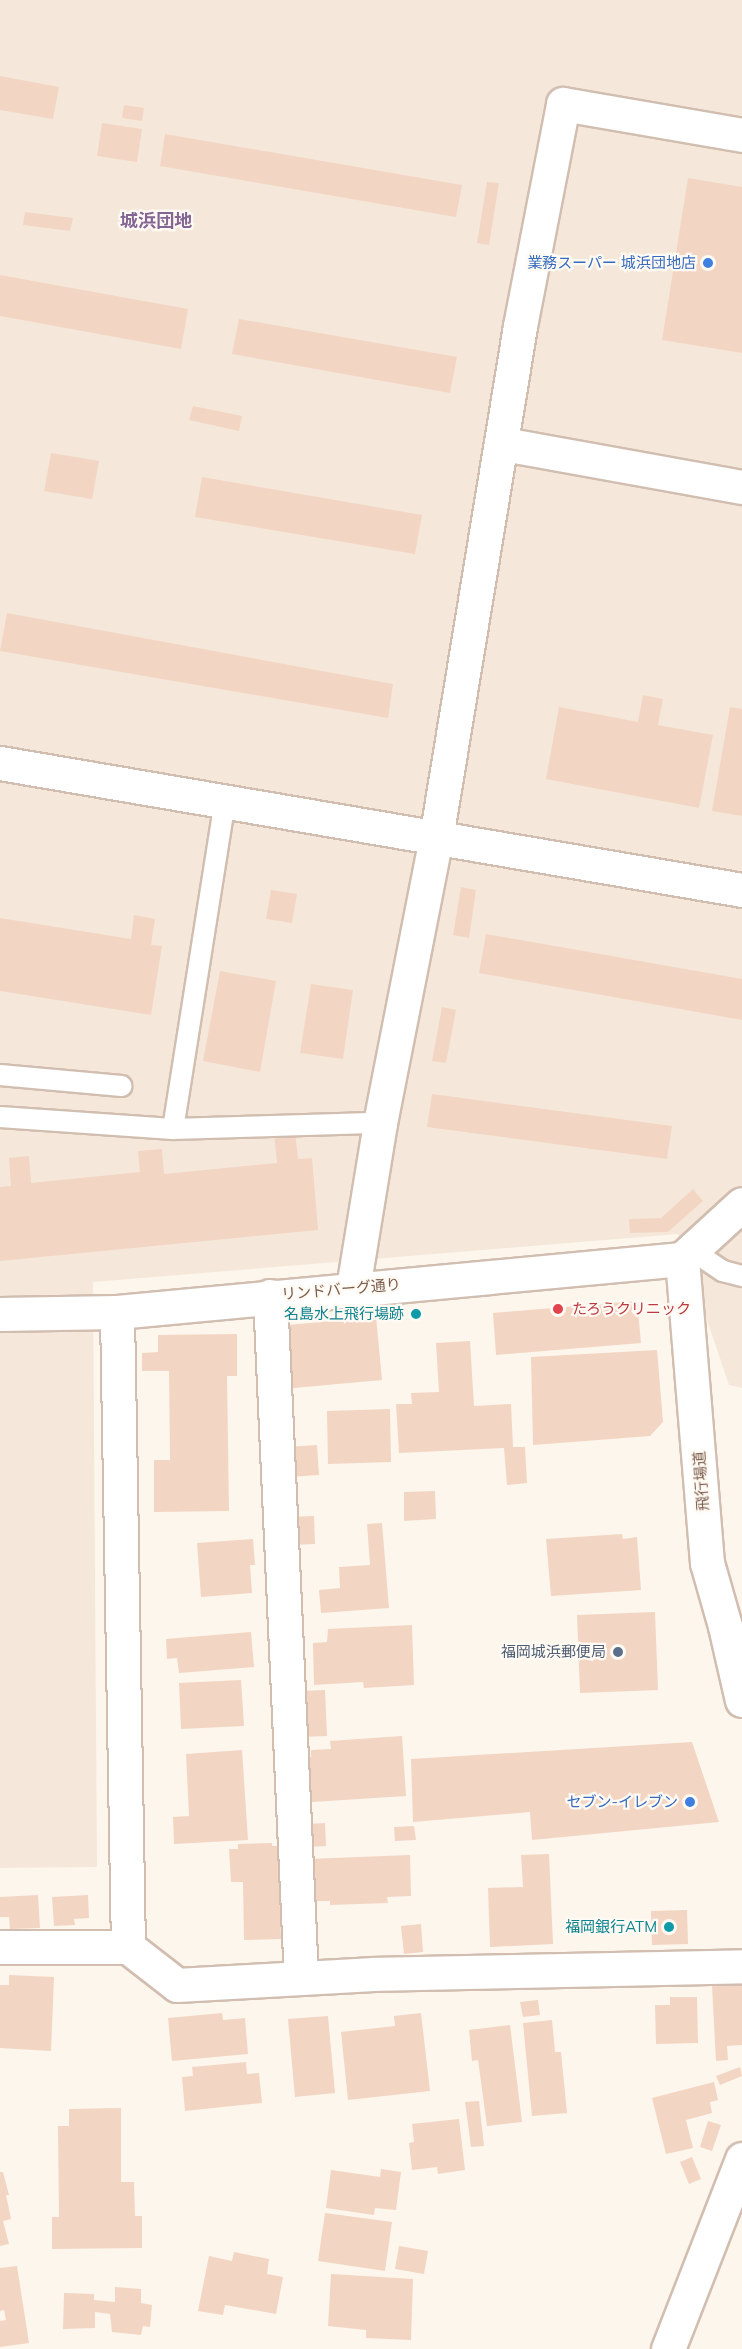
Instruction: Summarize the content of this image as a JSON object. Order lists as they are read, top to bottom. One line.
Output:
{"streets":{"street":["リンドバーグ通り","飛行場道"]},"crossings":[["リンドバーグ通り","飛行場道"]],"districts":["城浜団地"],"places":["業務スーパー 城浜団地店","たろうクリニック","名島水上飛行場跡","福岡城浜郵便局","セブン-イレブン","福岡銀行ATM"]}
